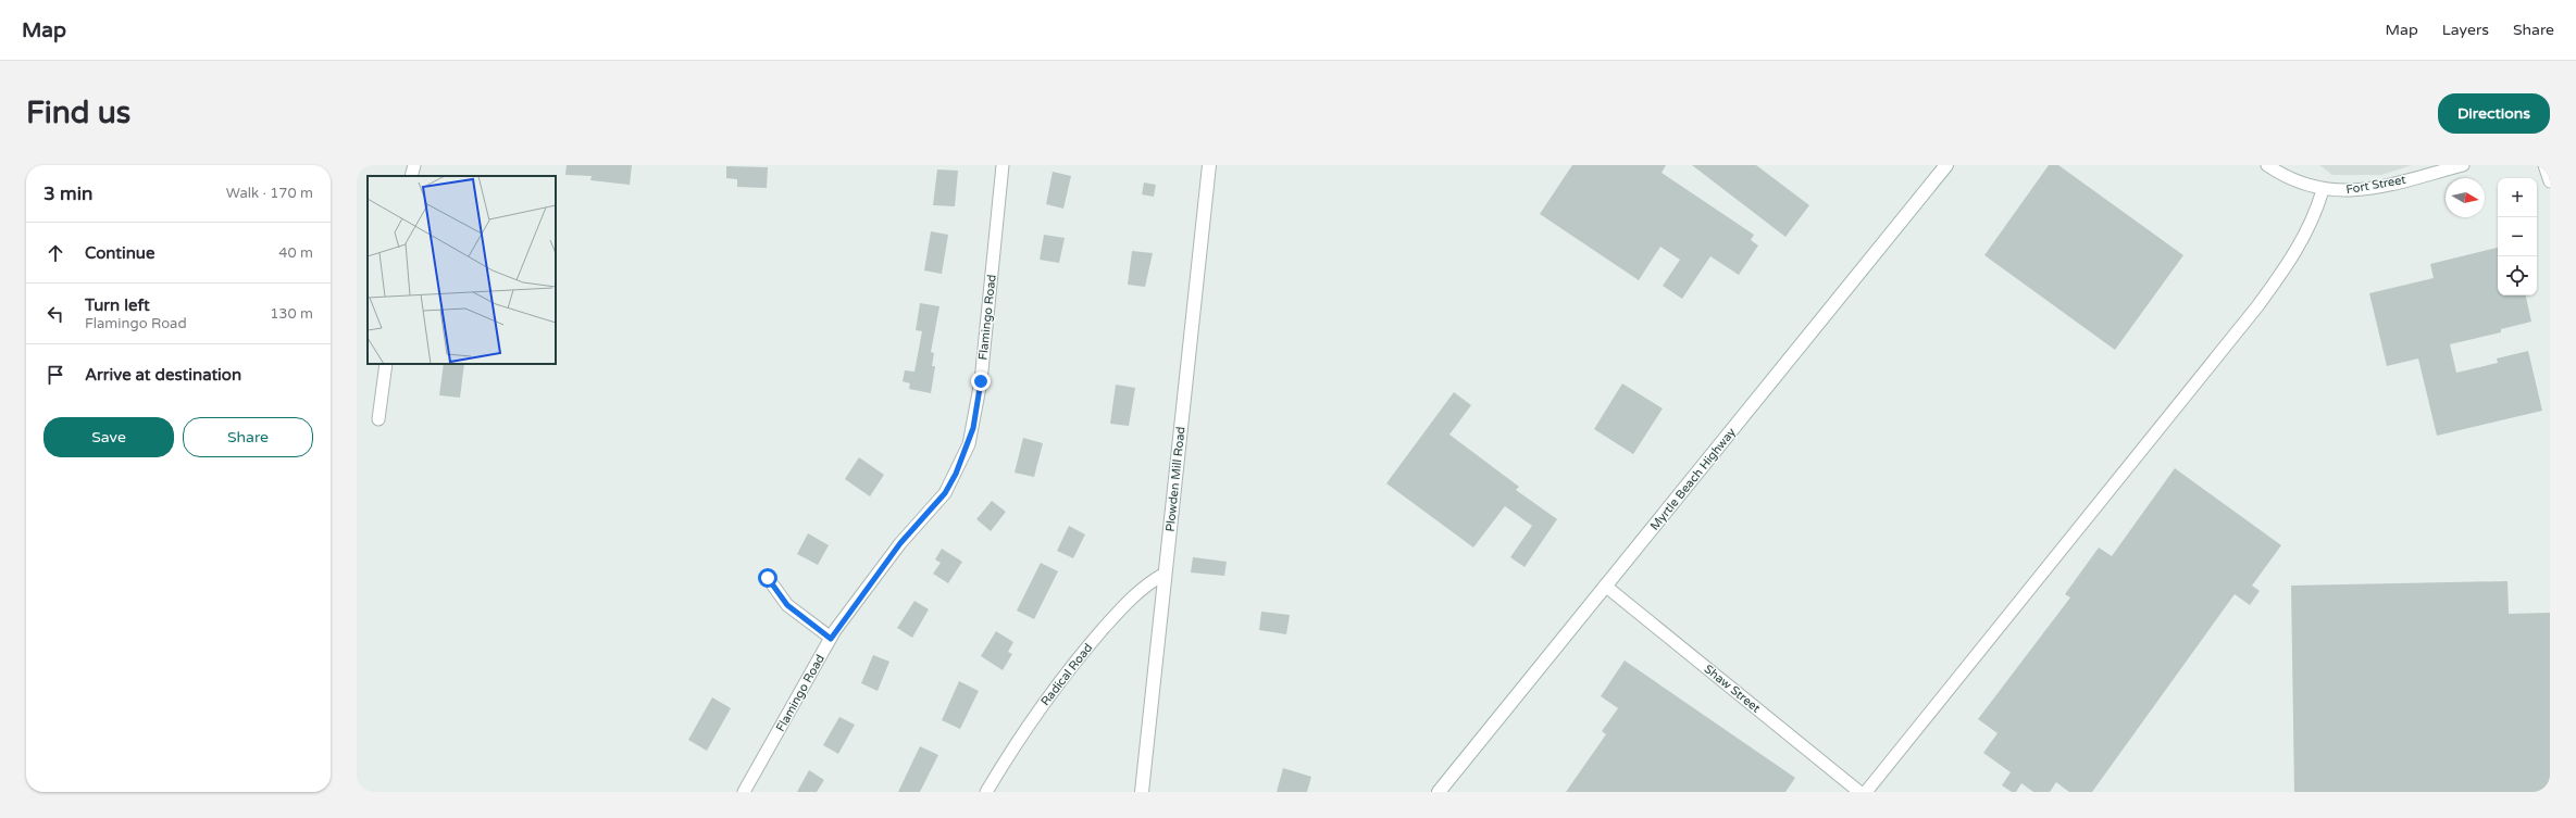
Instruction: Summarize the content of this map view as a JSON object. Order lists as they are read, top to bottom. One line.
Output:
{"streets":{"main road":["Plowden Mill Road","Myrtle Beach Highway"],"street":["Fort Street","Flamingo Road","Radical Road","Shaw Street"]},"crossings":[["Plowden Mill Road","Radical Road"],["Myrtle Beach Highway","Shaw Street"]],"north":"right","page":{"header":"Map","nav":["Map","Layers","Share"],"buttons":["Directions",["Save","Share"]],"title":"Find us","heading":["3 min","Walk · 170 m"],"map_buttons":["+","−"],"list":[["Continue","40 m"],["Turn left","Flamingo Road","130 m"],"Arrive at destination"]}}
